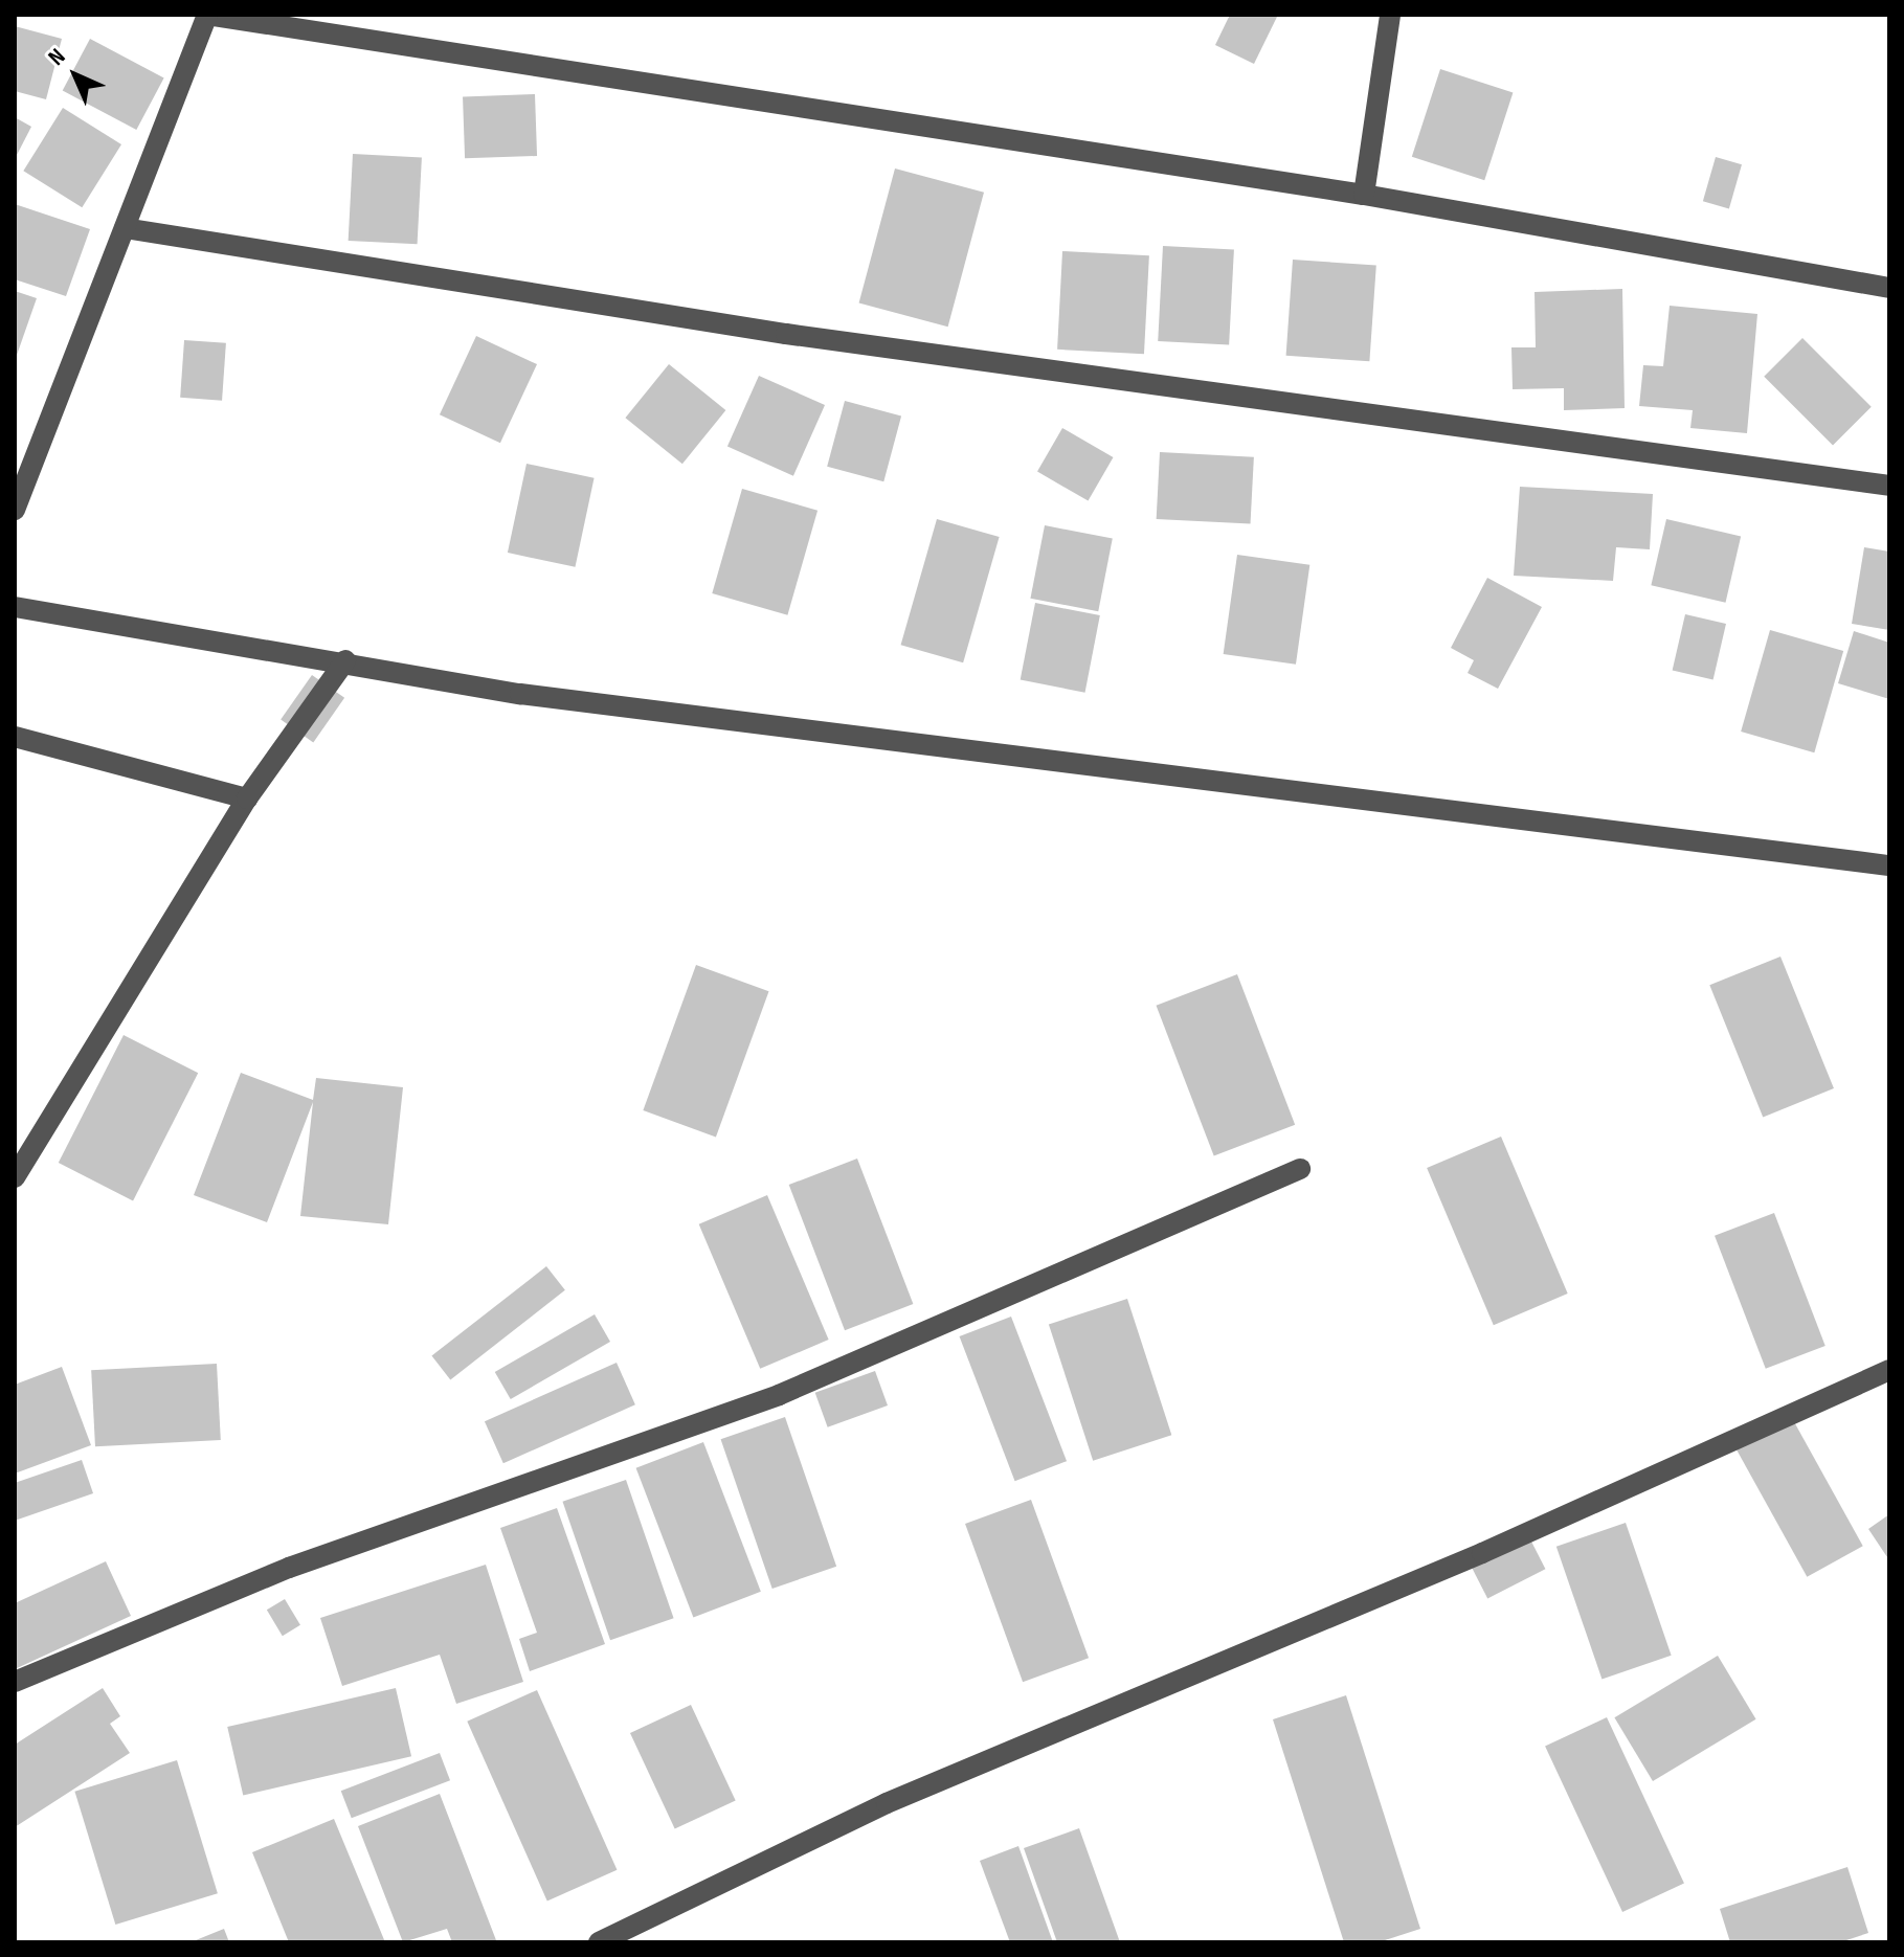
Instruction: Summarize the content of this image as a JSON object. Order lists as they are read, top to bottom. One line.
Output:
{"north":"top left"}
